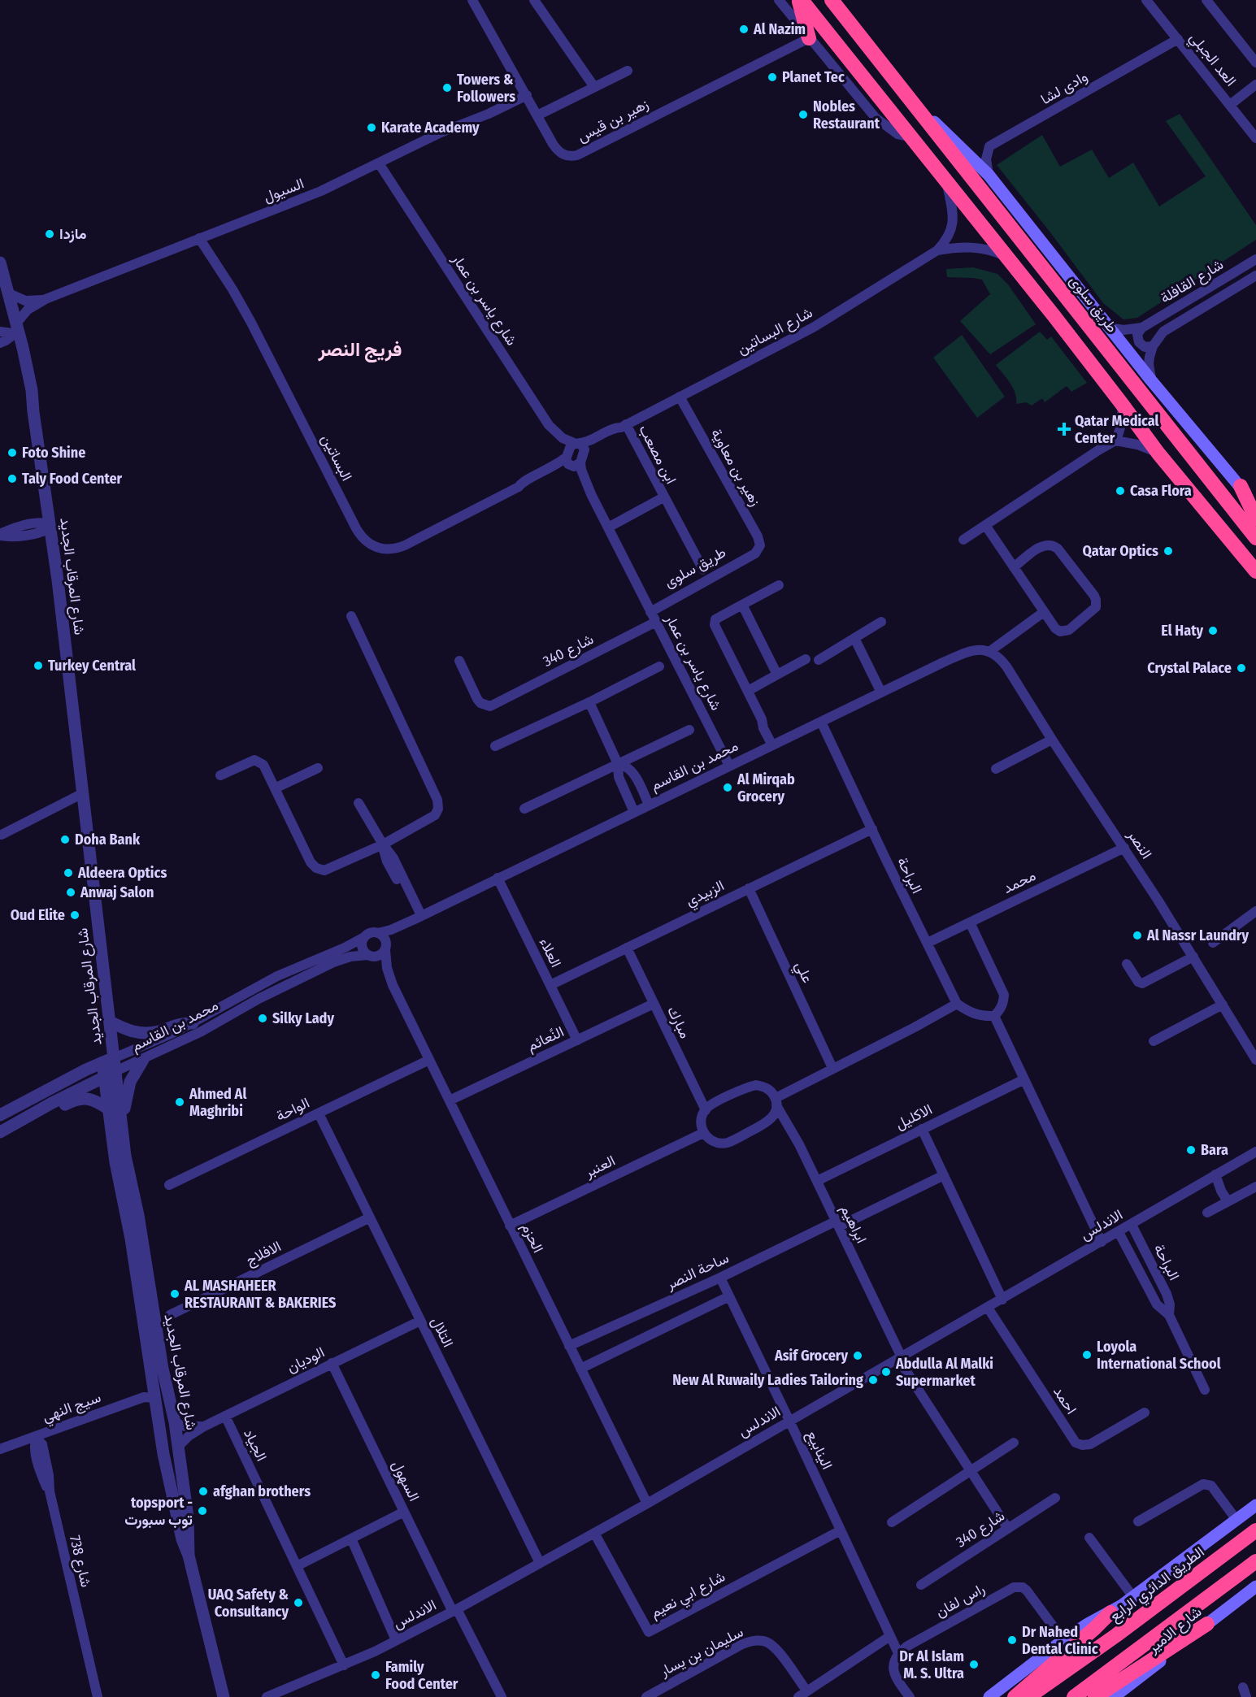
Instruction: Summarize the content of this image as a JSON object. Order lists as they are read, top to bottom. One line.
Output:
{"streets":{"highway":["طريق سلوى","الطريق الدائري الرابع"],"main road":["شارع الامير"],"street":["العد الجبلي","وادى لشا","زهير بن قيس","السيول","شارع القافلة","شارع ياسر بن عمار","شارع البساتين","ابن مصعب","البساتين","زهير بن معاوية","شارع المرقاب الجديد","شارع 340","محمد بن القاسم","النصر","البراحة","محمد","الزبيدي","العلاء","علي","مبارك","النًعائم","الواحة","الاكليل","العنبر","ابراهيم","الاندلس","الحزم","الافلاج","ساحة النصر","التلال","الوديان","احمد","سيج النهي","الجياد","الينابيع","السهول","شارع 738","شارع ابي نعيم","راس لفان","سليمان بن يسار"]},"crossings":[["العد الجبلي","وادى لشا"],["وادى لشا","طريق سلوى"],["زهير بن قيس","السيول"],["السيول","شارع ياسر بن عمار"],["السيول","البساتين"],["السيول","شارع المرقاب الجديد"],["شارع القافلة","طريق سلوى"],["شارع ياسر بن عمار","طريق سلوى"],["شارع ياسر بن عمار","شارع البساتين"],["شارع ياسر بن عمار","ابن مصعب"],["شارع ياسر بن عمار","البساتين"],["شارع ياسر بن عمار","شارع 340"],["شارع ياسر بن عمار","محمد بن القاسم"],["طريق سلوى","زهير بن معاوية"],["شارع البساتين","ابن مصعب"],["شارع البساتين","البساتين"],["شارع البساتين","زهير بن معاوية"],["شارع المرقاب الجديد","محمد بن القاسم"],["شارع المرقاب الجديد","الوديان"],["شارع المرقاب الجديد","سيج النهي"],["شارع 340","ابراهيم"],["محمد بن القاسم","النصر"],["محمد بن القاسم","البراحة"],["محمد بن القاسم","العلاء"],["محمد بن القاسم","الحزم"],["النصر","محمد"],["البراحة","محمد"],["البراحة","الزبيدي"],["البراحة","الاندلس"],["الزبيدي","العلاء"],["الزبيدي","علي"],["الزبيدي","مبارك"],["العلاء","النًعائم"],["مبارك","النًعائم"],["النًعائم","الحزم"],["الواحة","الحزم"],["الواحة","التلال"],["الاكليل","ابراهيم"],["العنبر","الحزم"],["ابراهيم","الاندلس"],["ابراهيم","ساحة النصر"],["الاندلس","الحزم"],["الاندلس","التلال"],["الاندلس","احمد"],["الاندلس","الجياد"],["الاندلس","الينابيع"],["الاندلس","السهول"],["الاندلس","شارع ابي نعيم"],["الحزم","ساحة النصر"],["الافلاج","التلال"],["ساحة النصر","الينابيع"],["التلال","الوديان"],["الوديان","الجياد"],["الوديان","السهول"],["سيج النهي","شارع 738"],["الينابيع","شارع ابي نعيم"],["الينابيع","راس لفان"]],"districts":["فريج النصر"],"places":{"other":["Al Nazim","Planet Tec","Towers & Followers","Nobles Restaurant","Karate Academy","مازدا","Foto Shine","Taly Food Center","Casa Flora","Qatar Optics","El Haty","Turkey Central","Crystal Palace","Al Mirqab Grocery","Doha Bank","Aldeera Optics","Anwaj Salon","Oud Elite","Al Nassr Laundry","Silky Lady","Ahmed Al Maghribi","Bara","AL MASHAHEER RESTAURANT & BAKERIES","Loyola International School","Asif Grocery","Abdulla Al Malki Supermarket","New Al Ruwaily Ladies Tailoring","afghan brothers","topsport - توب سبورت","UAQ Safety & Consultancy","Dr Nahed Dental Clinic","Dr Al Islam M. S. Ultra","Family Food Center"],"health":["Qatar Medical Center"]}}
